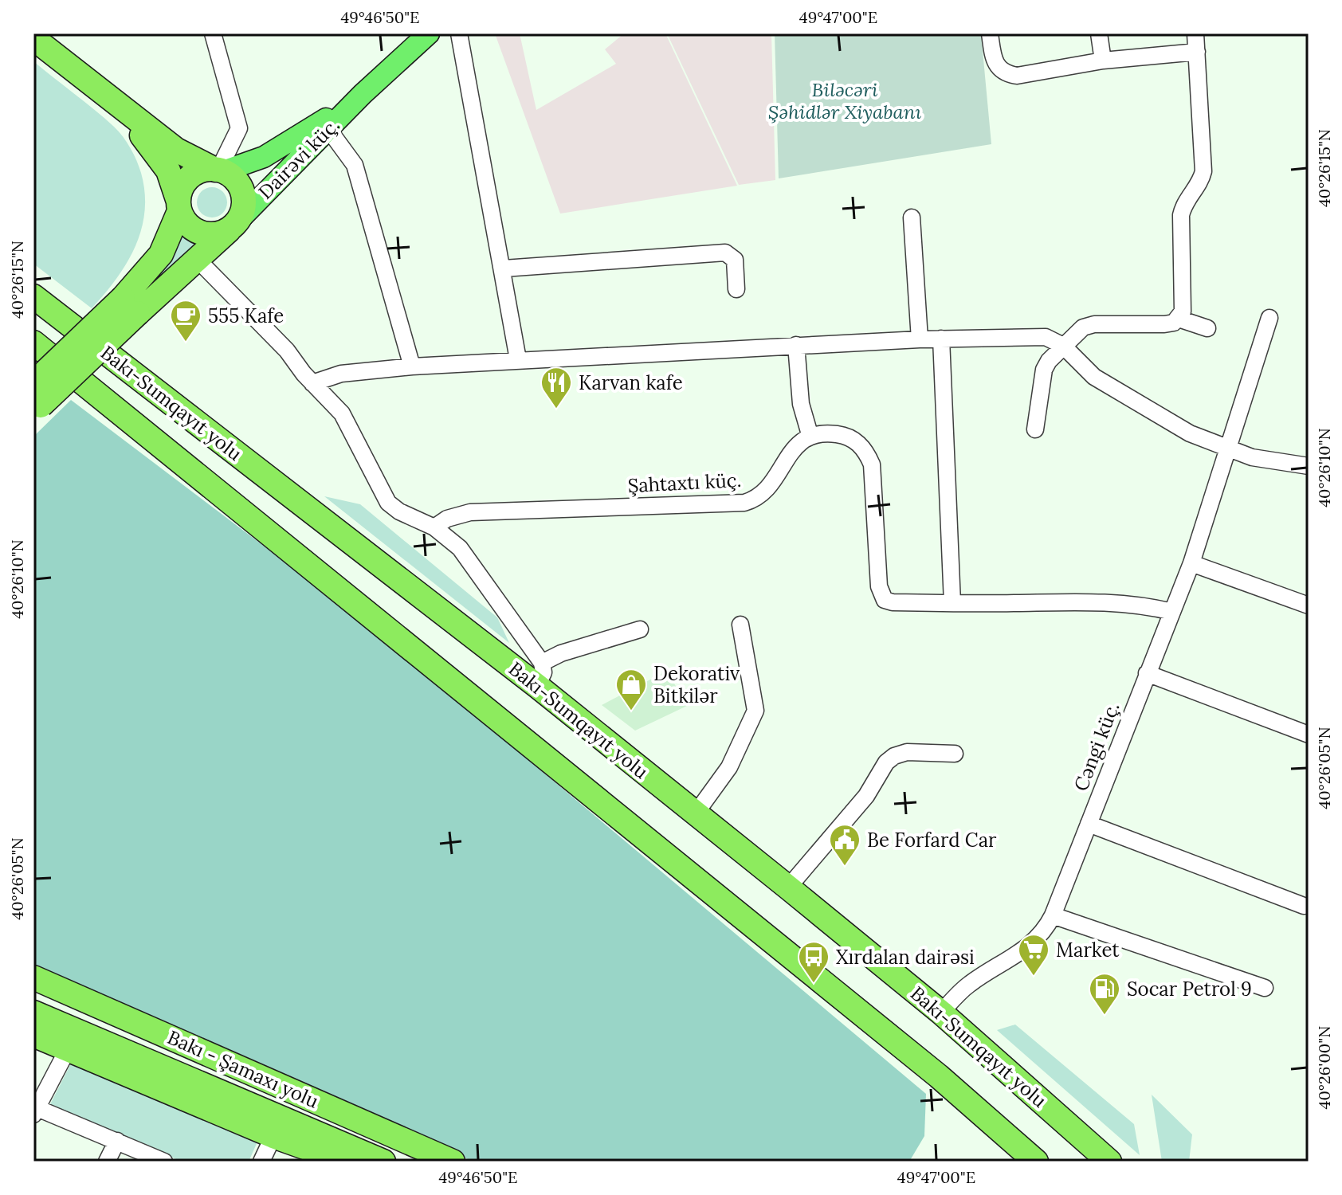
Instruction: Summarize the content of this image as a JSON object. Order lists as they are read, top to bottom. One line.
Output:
{"streets":{"highway":["Bakı-Sumqayıt yolu","Bakı - Şamaxı yolu"],"main road":["Dairəvi küç."],"street":["Şahtaxtı küç.","Cəngi küç."]},"crossings":[["Bakı-Sumqayıt yolu","Cəngi küç."]],"parks":["Biləcəri Şəhidlər Xiyabanı"],"places":{"cafe":["555 Kafe"],"restaurant":["Karvan kafe"],"shop":["Dekorativ Bitkilər"],"public building":["Be Forfard Car"],"supermarket":["Market"],"bus stop":["Xırdalan dairəsi"],"fuel station":["Socar Petrol 9"]},"coordinates":["49°46'50\"E","49°47'00\"E","40°26'15\"N","40°26'10\"N","40°26'05\"N","40°26'00\"N"]}
